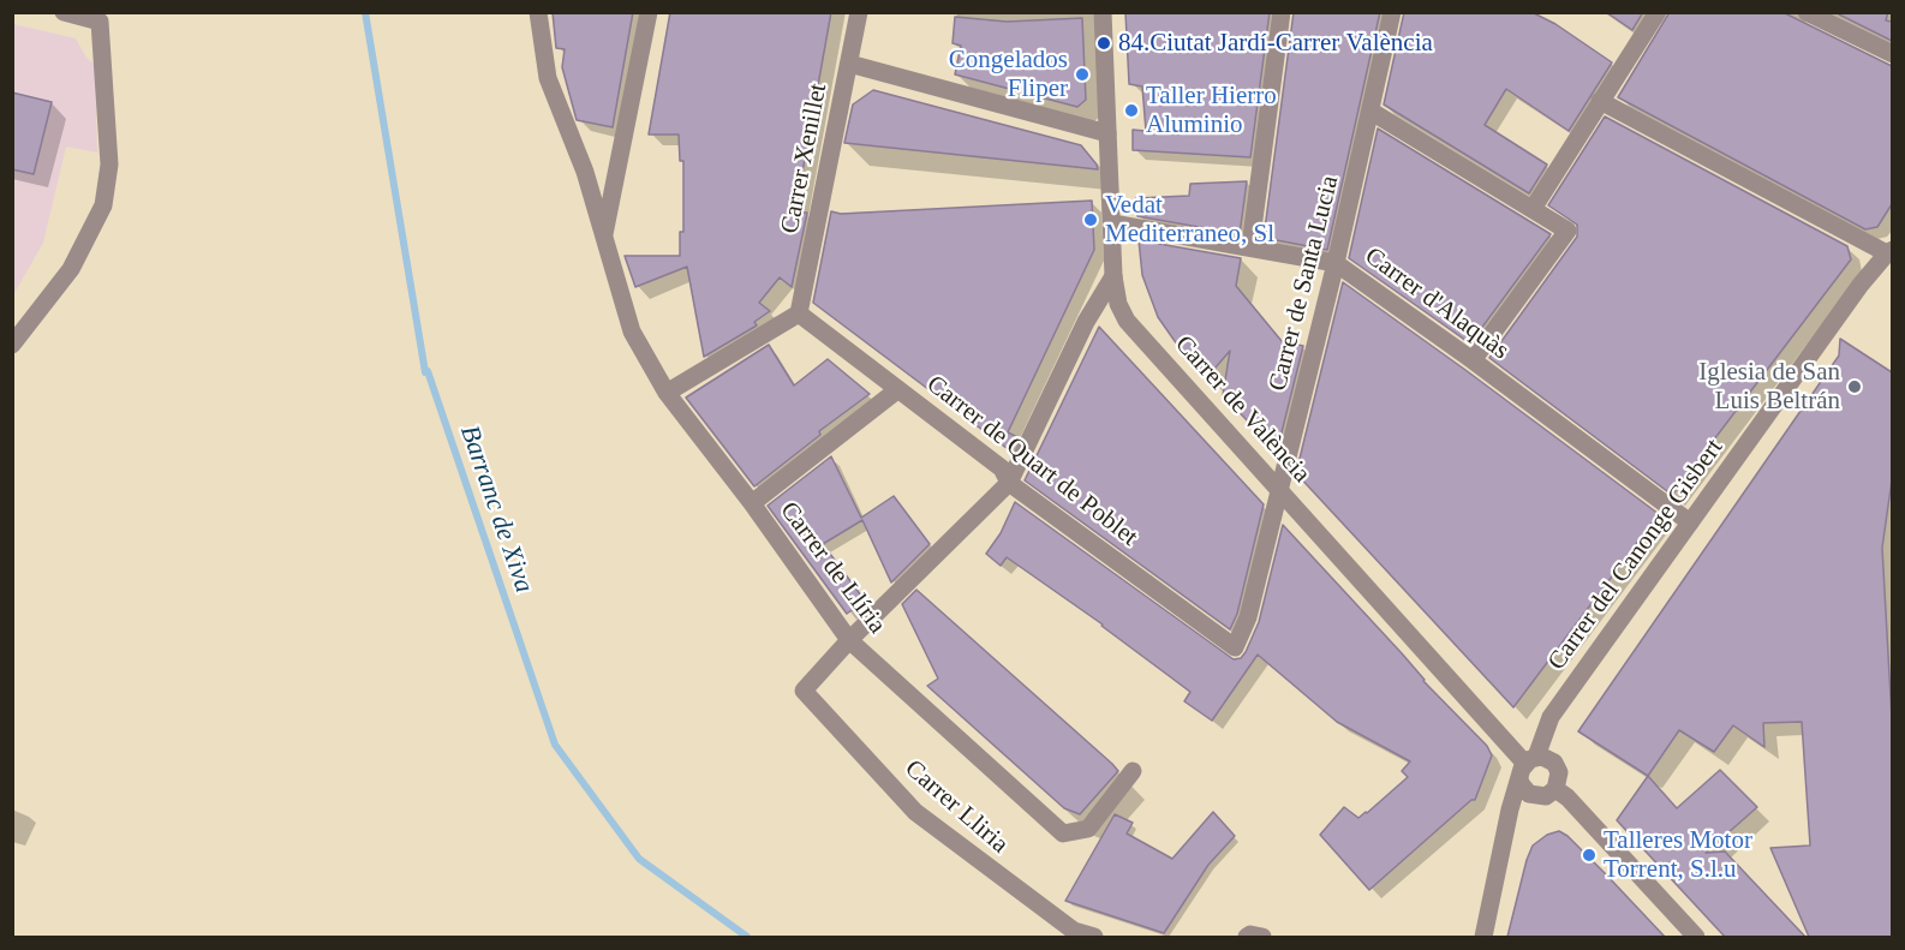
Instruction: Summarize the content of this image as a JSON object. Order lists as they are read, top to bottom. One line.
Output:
{"streets":{"street":["Carrer Xenillet","Carrer de Santa Lucia","Carrer d'Alaquàs","Carrer de València","Carrer de Quart de Poblet","Carrer del Canonge Gisbert","Carrer de Llíria","Carrer Lliria"]},"crossings":[["Carrer Xenillet","Carrer de Quart de Poblet"],["Carrer de Santa Lucia","Carrer d'Alaquàs"],["Carrer de Santa Lucia","Carrer de València"],["Carrer de Santa Lucia","Carrer de Quart de Poblet"],["Carrer d'Alaquàs","Carrer de València"],["Carrer d'Alaquàs","Carrer del Canonge Gisbert"],["Carrer de València","Carrer del Canonge Gisbert"],["Carrer de Llíria","Carrer Lliria"]],"water":["Barranc de Xiva"],"places":["84.Ciutat Jardí-Carrer València","Congelados Fliper","Taller Hierro Aluminio","Vedat Mediterraneo, Sl","Iglesia de San Luis Beltrán","Talleres Motor Torrent, S.l.u"]}
